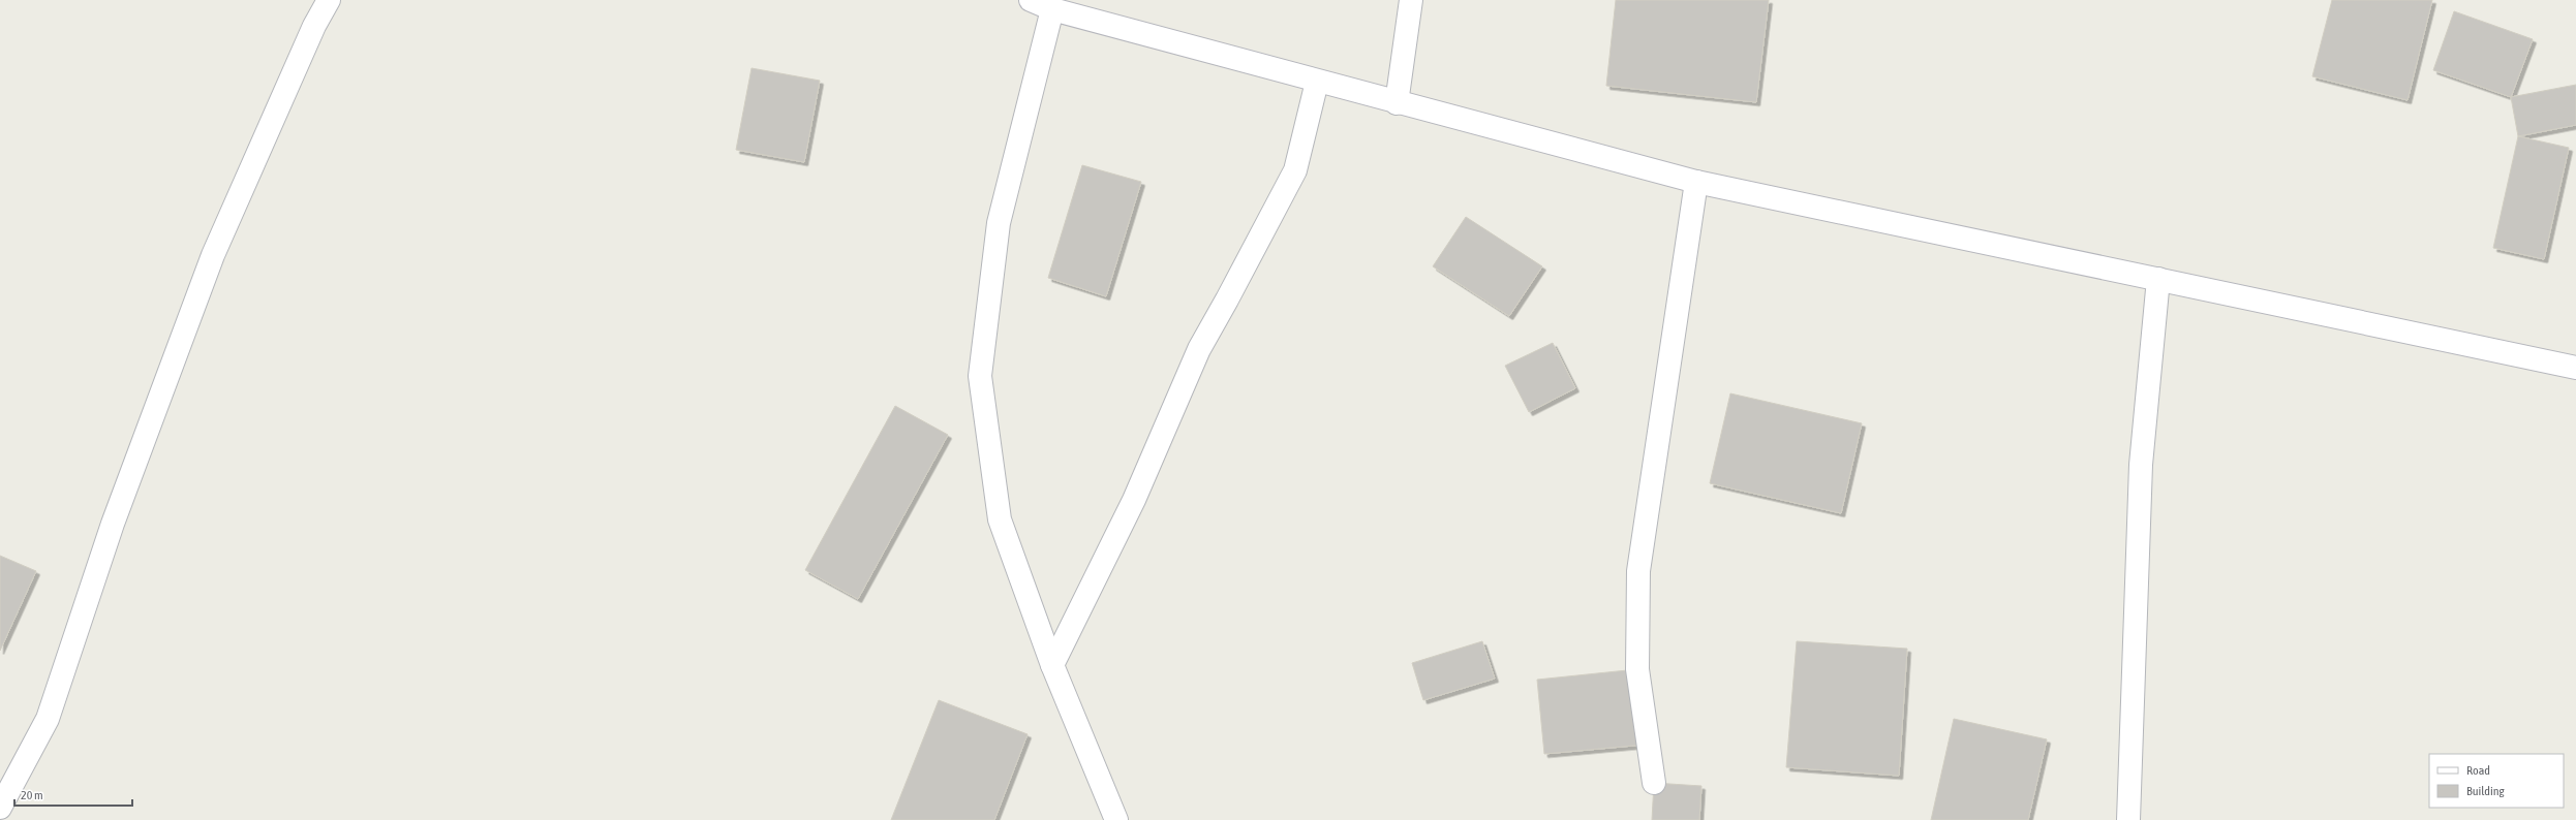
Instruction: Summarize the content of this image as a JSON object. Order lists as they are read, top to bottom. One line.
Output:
{"legend":["Road","Building"],"scale_bar":"20 m"}
